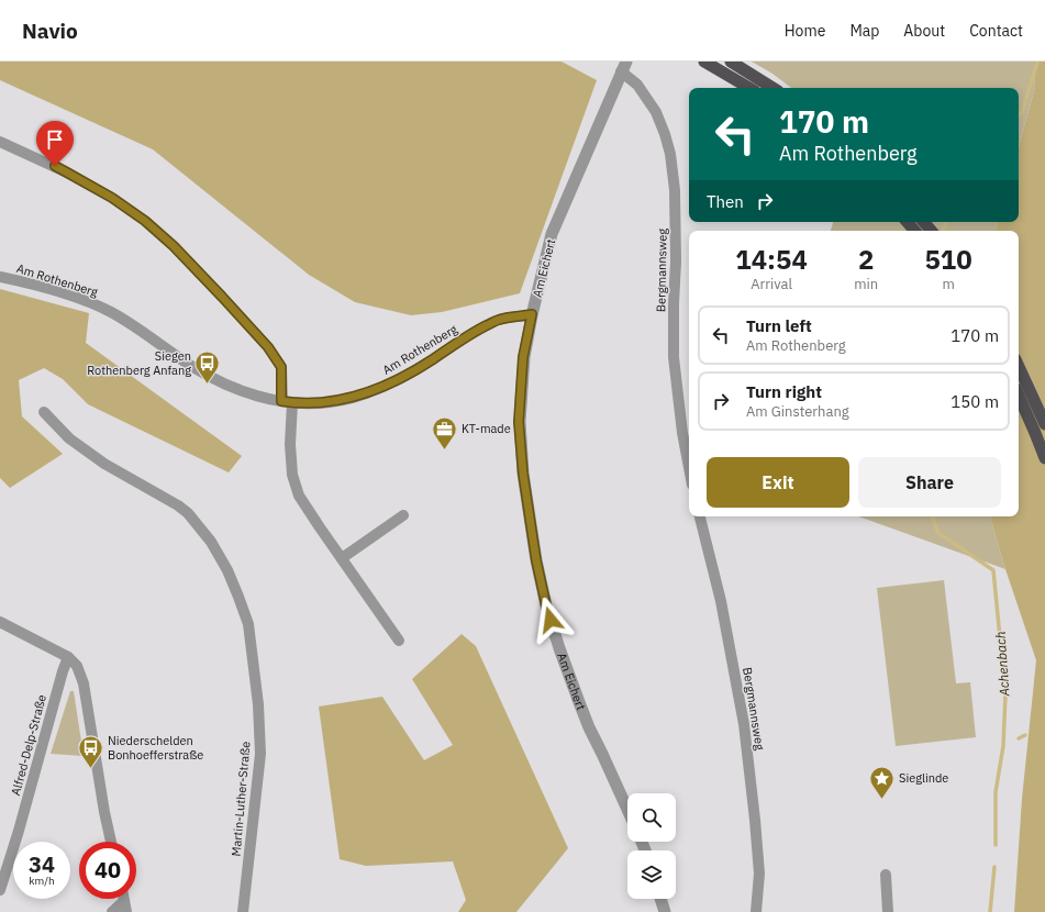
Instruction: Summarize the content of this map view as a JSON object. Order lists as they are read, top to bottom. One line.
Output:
{"streets":{"street":["Am Eichert","Bergmannsweg","Am Rothenberg","Alfred-Delp-Straße","Martin-Luther-Straße"]},"crossings":[["Am Eichert","Bergmannsweg"],["Am Eichert","Am Rothenberg"]],"water":["Achenbach"],"places":{"bus stop":["Siegen Rothenberg Anfang","Niederschelden Bonhoefferstraße"],"office":["KT-made"],"place":["Sieglinde"]},"page":{"header":"Navio","nav":["Home","Map","About","Contact"],"turn":["170 m","Am Rothenberg"],"then":"Then","eta":["14:54","Arrival","2","min","510","m"],"list":[{"name":"Turn left","note":"Am Rothenberg","value":"170 m"},{"name":"Turn right","note":"Am Ginsterhang","value":"150 m"}],"buttons":["Exit","Share"],"speed":"34 km/h","limit":"40"}}
